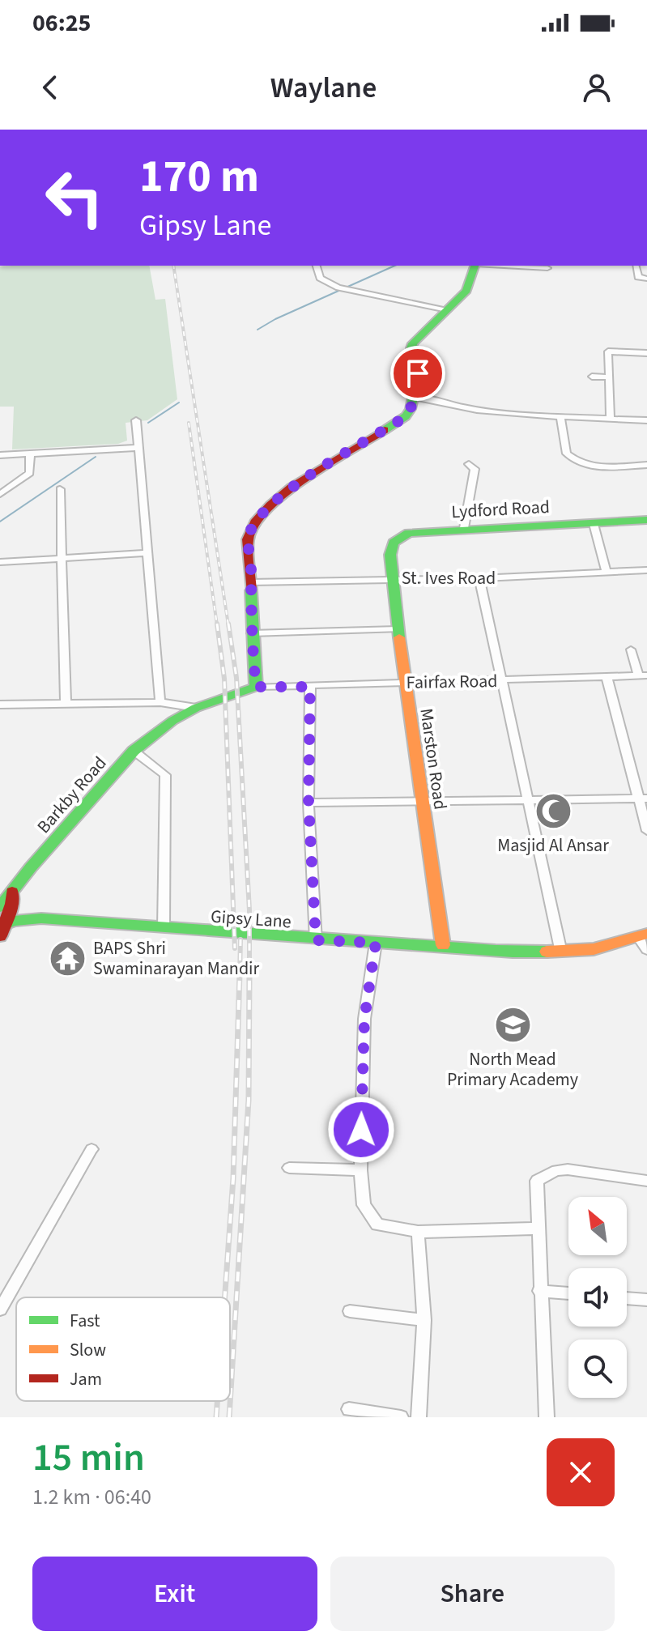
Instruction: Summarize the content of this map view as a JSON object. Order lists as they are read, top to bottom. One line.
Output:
{"streets":{"street":["Lydford Road","St. Ives Road","Fairfax Road","Marston Road","Barkby Road","Gipsy Lane"]},"crossings":[["Lydford Road","St. Ives Road"],["Lydford Road","Marston Road"],["St. Ives Road","Marston Road"],["Fairfax Road","Marston Road"],["Fairfax Road","Barkby Road"],["Marston Road","Gipsy Lane"],["Barkby Road","Gipsy Lane"]],"places":{"mosque":["Masjid Al Ansar"],"temple":["BAPS Shri Swaminarayan Mandir"],"school or university":["North Mead Primary Academy"]},"legend":["Fast","Slow","Jam"],"north":"top left","page":{"status":"06:25","header":"Waylane","turn":["170 m","Gipsy Lane"],"heading":["15 min","1.2 km · 06:40"],"buttons":["Exit","Share"]}}
